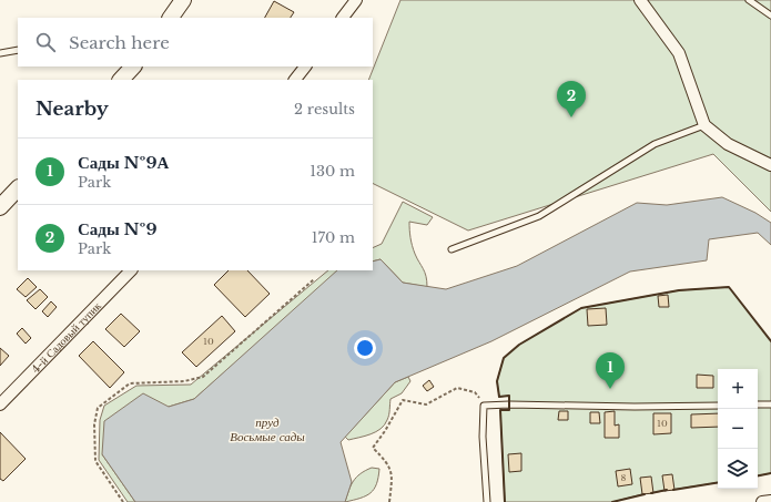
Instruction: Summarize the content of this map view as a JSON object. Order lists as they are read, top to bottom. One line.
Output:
{"streets":{"street":["4-й Садовый тупик"]},"water":["пруд Восьмые сады"],"house_numbers":["10","10","8"],"page":{"search":"Search here","heading":["Nearby","2 results"],"pins":["2","1"],"list":[{"mark":"1","name":"Сады №9А","note":"Park","value":"130 m"},{"mark":"2","name":"Сады №9","note":"Park","value":"170 m"}],"map_buttons":["+","−"]}}
